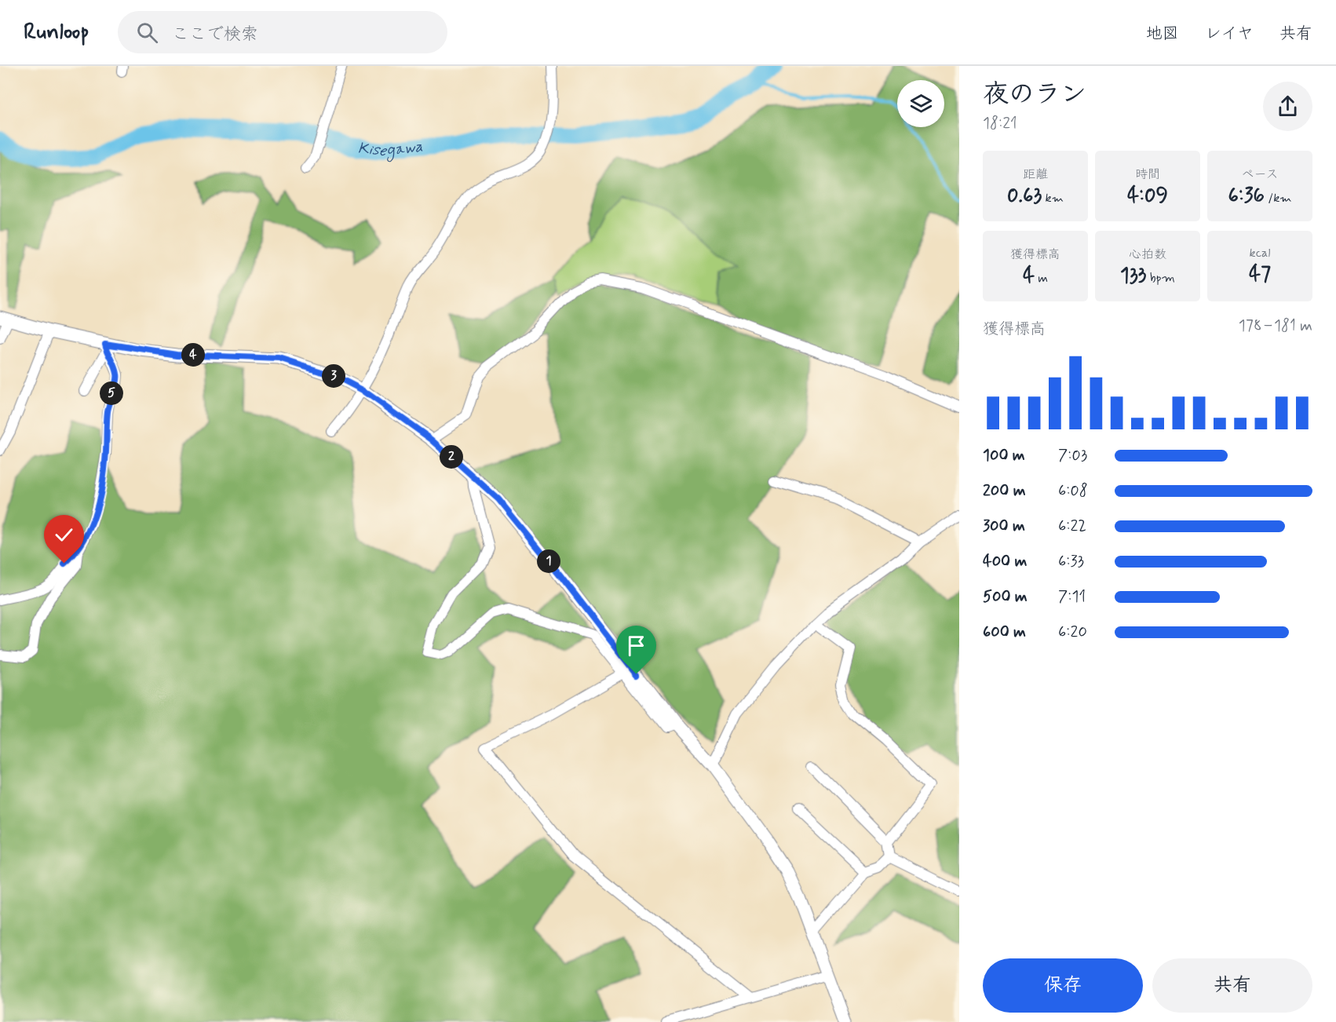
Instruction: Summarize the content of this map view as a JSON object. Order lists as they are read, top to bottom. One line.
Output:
{"water":["Kisegawa"],"page":{"header":"Runloop","search":"ここで検索","nav":["地図","レイヤ","共有"],"heading":["夜のラン","18:21"],"stats":[["距離","0.63 km"],["時間","4:09"],["ペース","6:36 /km"],["獲得標高","4 m"],["心拍数","133 bpm"],["kcal","47"]],"chart":["獲得標高","178–181 m"],"pins":["4","3","5","2","1"],"list":[{"name":"100 m","note":"7:03"},{"name":"200 m","note":"6:08"},{"name":"300 m","note":"6:22"},{"name":"400 m","note":"6:33"},{"name":"500 m","note":"7:11"},{"name":"600 m","note":"6:20"}],"buttons":["保存","共有"]}}
